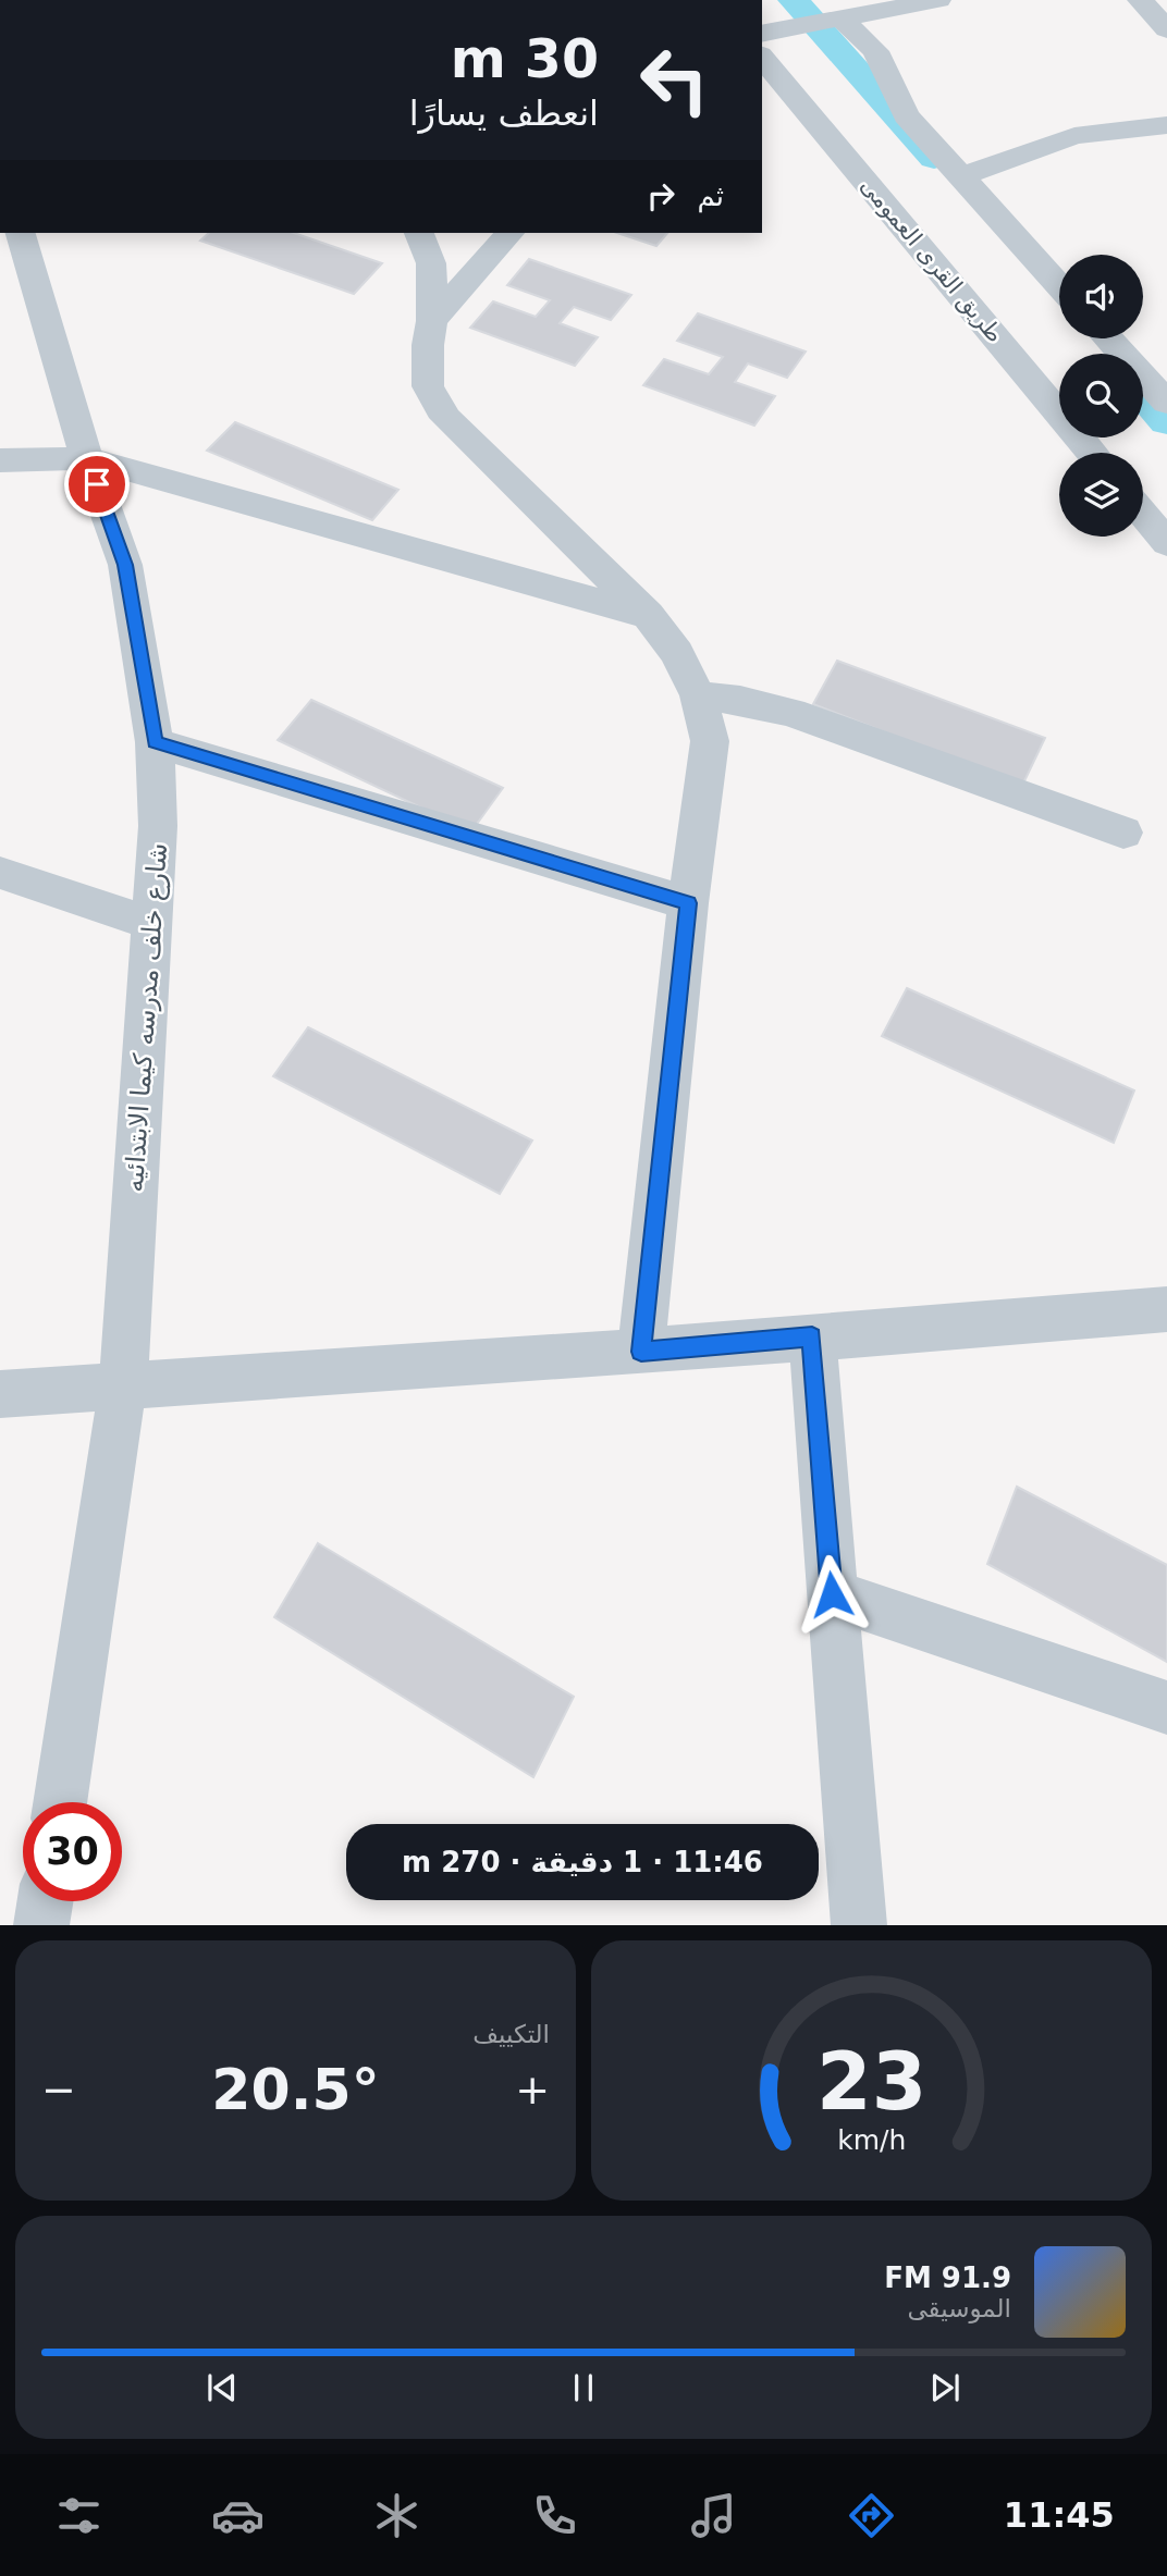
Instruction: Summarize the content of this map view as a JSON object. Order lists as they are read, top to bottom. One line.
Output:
{"streets":{"street":["طريق القرى العمومى","شارع خلف مدرسه كيما الابتدائيه"]},"page":{"turn":["30 m","انعطف يسارًا"],"then":"ثم","limit":"30","trip":"11:46 · 1 دقيقة · 270 m","tile":"التكييف","heat":["−","20.5°","+"],"song":["91.9 FM","الموسيقى"],"tabs":"11:45","gauge":["23","km/h"]}}
